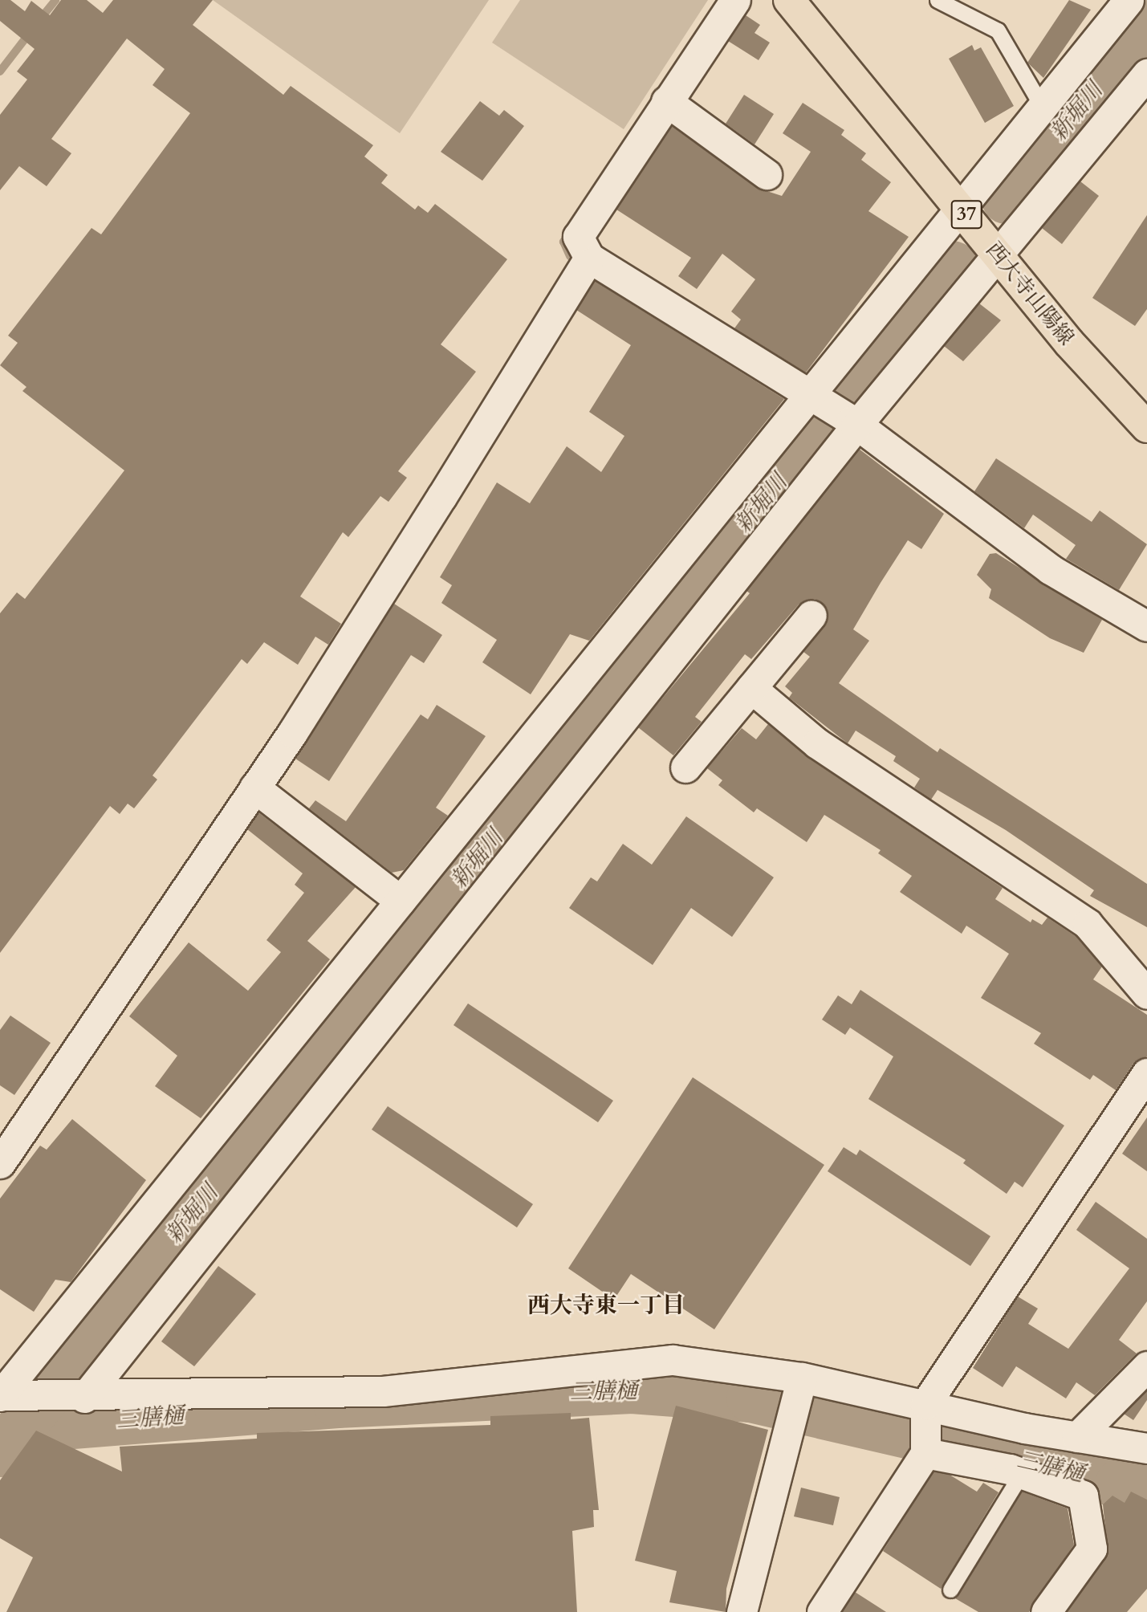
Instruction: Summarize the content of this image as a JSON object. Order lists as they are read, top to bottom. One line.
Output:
{"streets":{"main road":["37","西大寺山陽線"]},"districts":["西大寺東一丁目"],"water":["新堀川","三膳樋"]}
